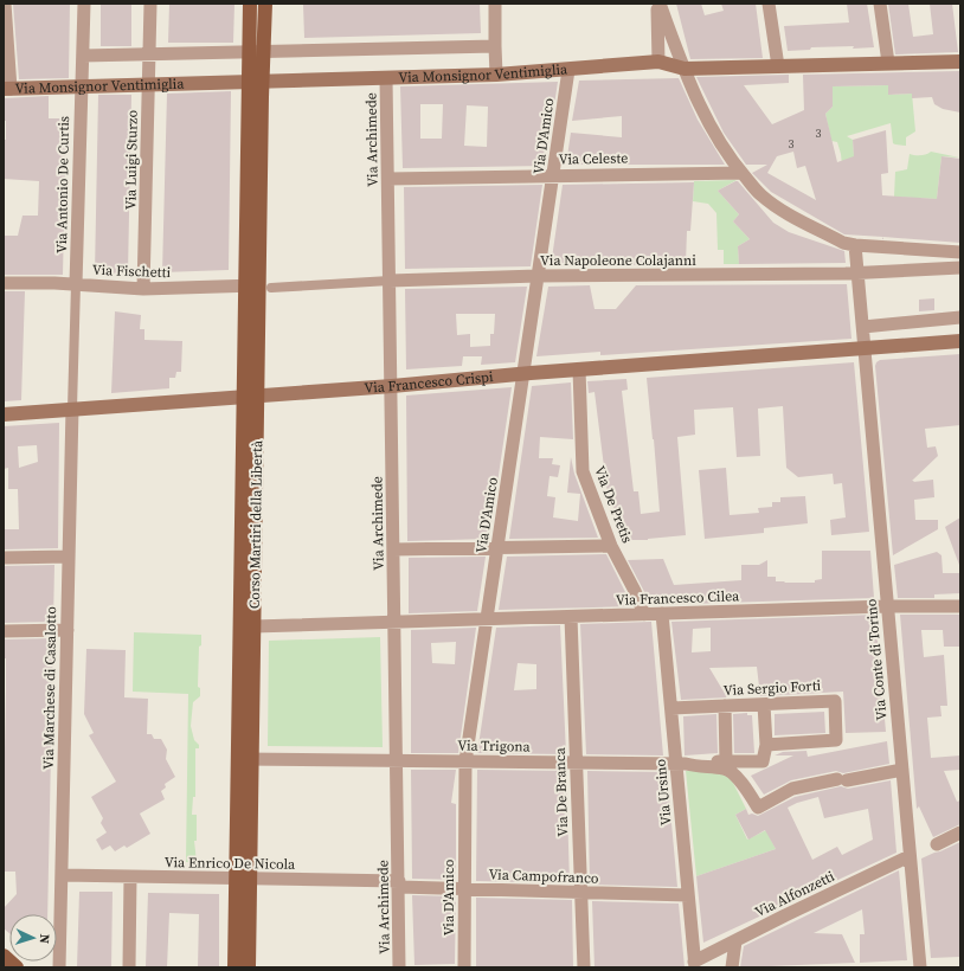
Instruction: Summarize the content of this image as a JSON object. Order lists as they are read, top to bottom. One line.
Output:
{"streets":{"main road":["Via Monsignor Ventimiglia","Via Francesco Crispi","Corso Martiri della Libertà"],"street":["Via D'Amico","Via Archimede","Via Celeste","Via Luigi Sturzo","Via Antonio De Curtis","Via Napoleone Colajanni","Via Fischetti","Via De Pretis","Via Francesco Cilea","Via Conte di Torino","Via Marchese di Casalotto","Via Sergio Forti","Via Trigona","Via De Branca","Via Ursino","Via Enrico De Nicola","Via Campofranco","Via Alfonzetti"]},"crossings":[["Via Monsignor Ventimiglia","Via D'Amico"],["Via Monsignor Ventimiglia","Via Archimede"],["Via Monsignor Ventimiglia","Via Luigi Sturzo"],["Via Monsignor Ventimiglia","Via Antonio De Curtis"],["Via Monsignor Ventimiglia","Corso Martiri della Libertà"],["Via D'Amico","Via Celeste"],["Via D'Amico","Via Napoleone Colajanni"],["Via D'Amico","Via Francesco Crispi"],["Via D'Amico","Via Francesco Cilea"],["Via D'Amico","Via Trigona"],["Via D'Amico","Via Campofranco"],["Via Archimede","Via Celeste"],["Via Archimede","Via Napoleone Colajanni"],["Via Archimede","Via Fischetti"],["Via Archimede","Via Francesco Crispi"],["Via Archimede","Via Francesco Cilea"],["Via Archimede","Via Trigona"],["Via Archimede","Via Enrico De Nicola"],["Via Archimede","Via Campofranco"],["Via Luigi Sturzo","Via Fischetti"],["Via Antonio De Curtis","Via Fischetti"],["Via Napoleone Colajanni","Via Fischetti"],["Via Napoleone Colajanni","Via Conte di Torino"],["Via Fischetti","Corso Martiri della Libertà"],["Via Francesco Crispi","Via De Pretis"],["Via Francesco Crispi","Corso Martiri della Libertà"],["Via Francesco Crispi","Via Conte di Torino"],["Via Francesco Crispi","Via Marchese di Casalotto"],["Via De Pretis","Via Francesco Cilea"],["Corso Martiri della Libertà","Via Francesco Cilea"],["Corso Martiri della Libertà","Via Trigona"],["Corso Martiri della Libertà","Via Enrico De Nicola"],["Via Francesco Cilea","Via Conte di Torino"],["Via Francesco Cilea","Via De Branca"],["Via Francesco Cilea","Via Ursino"],["Via Conte di Torino","Via Alfonzetti"],["Via Marchese di Casalotto","Via Enrico De Nicola"],["Via Sergio Forti","Via Ursino"],["Via Trigona","Via De Branca"],["Via Trigona","Via Ursino"],["Via De Branca","Via Campofranco"],["Via Ursino","Via Campofranco"],["Via Ursino","Via Alfonzetti"],["Via Enrico De Nicola","Via Campofranco"]],"house_numbers":["3","3"],"north":"right"}
